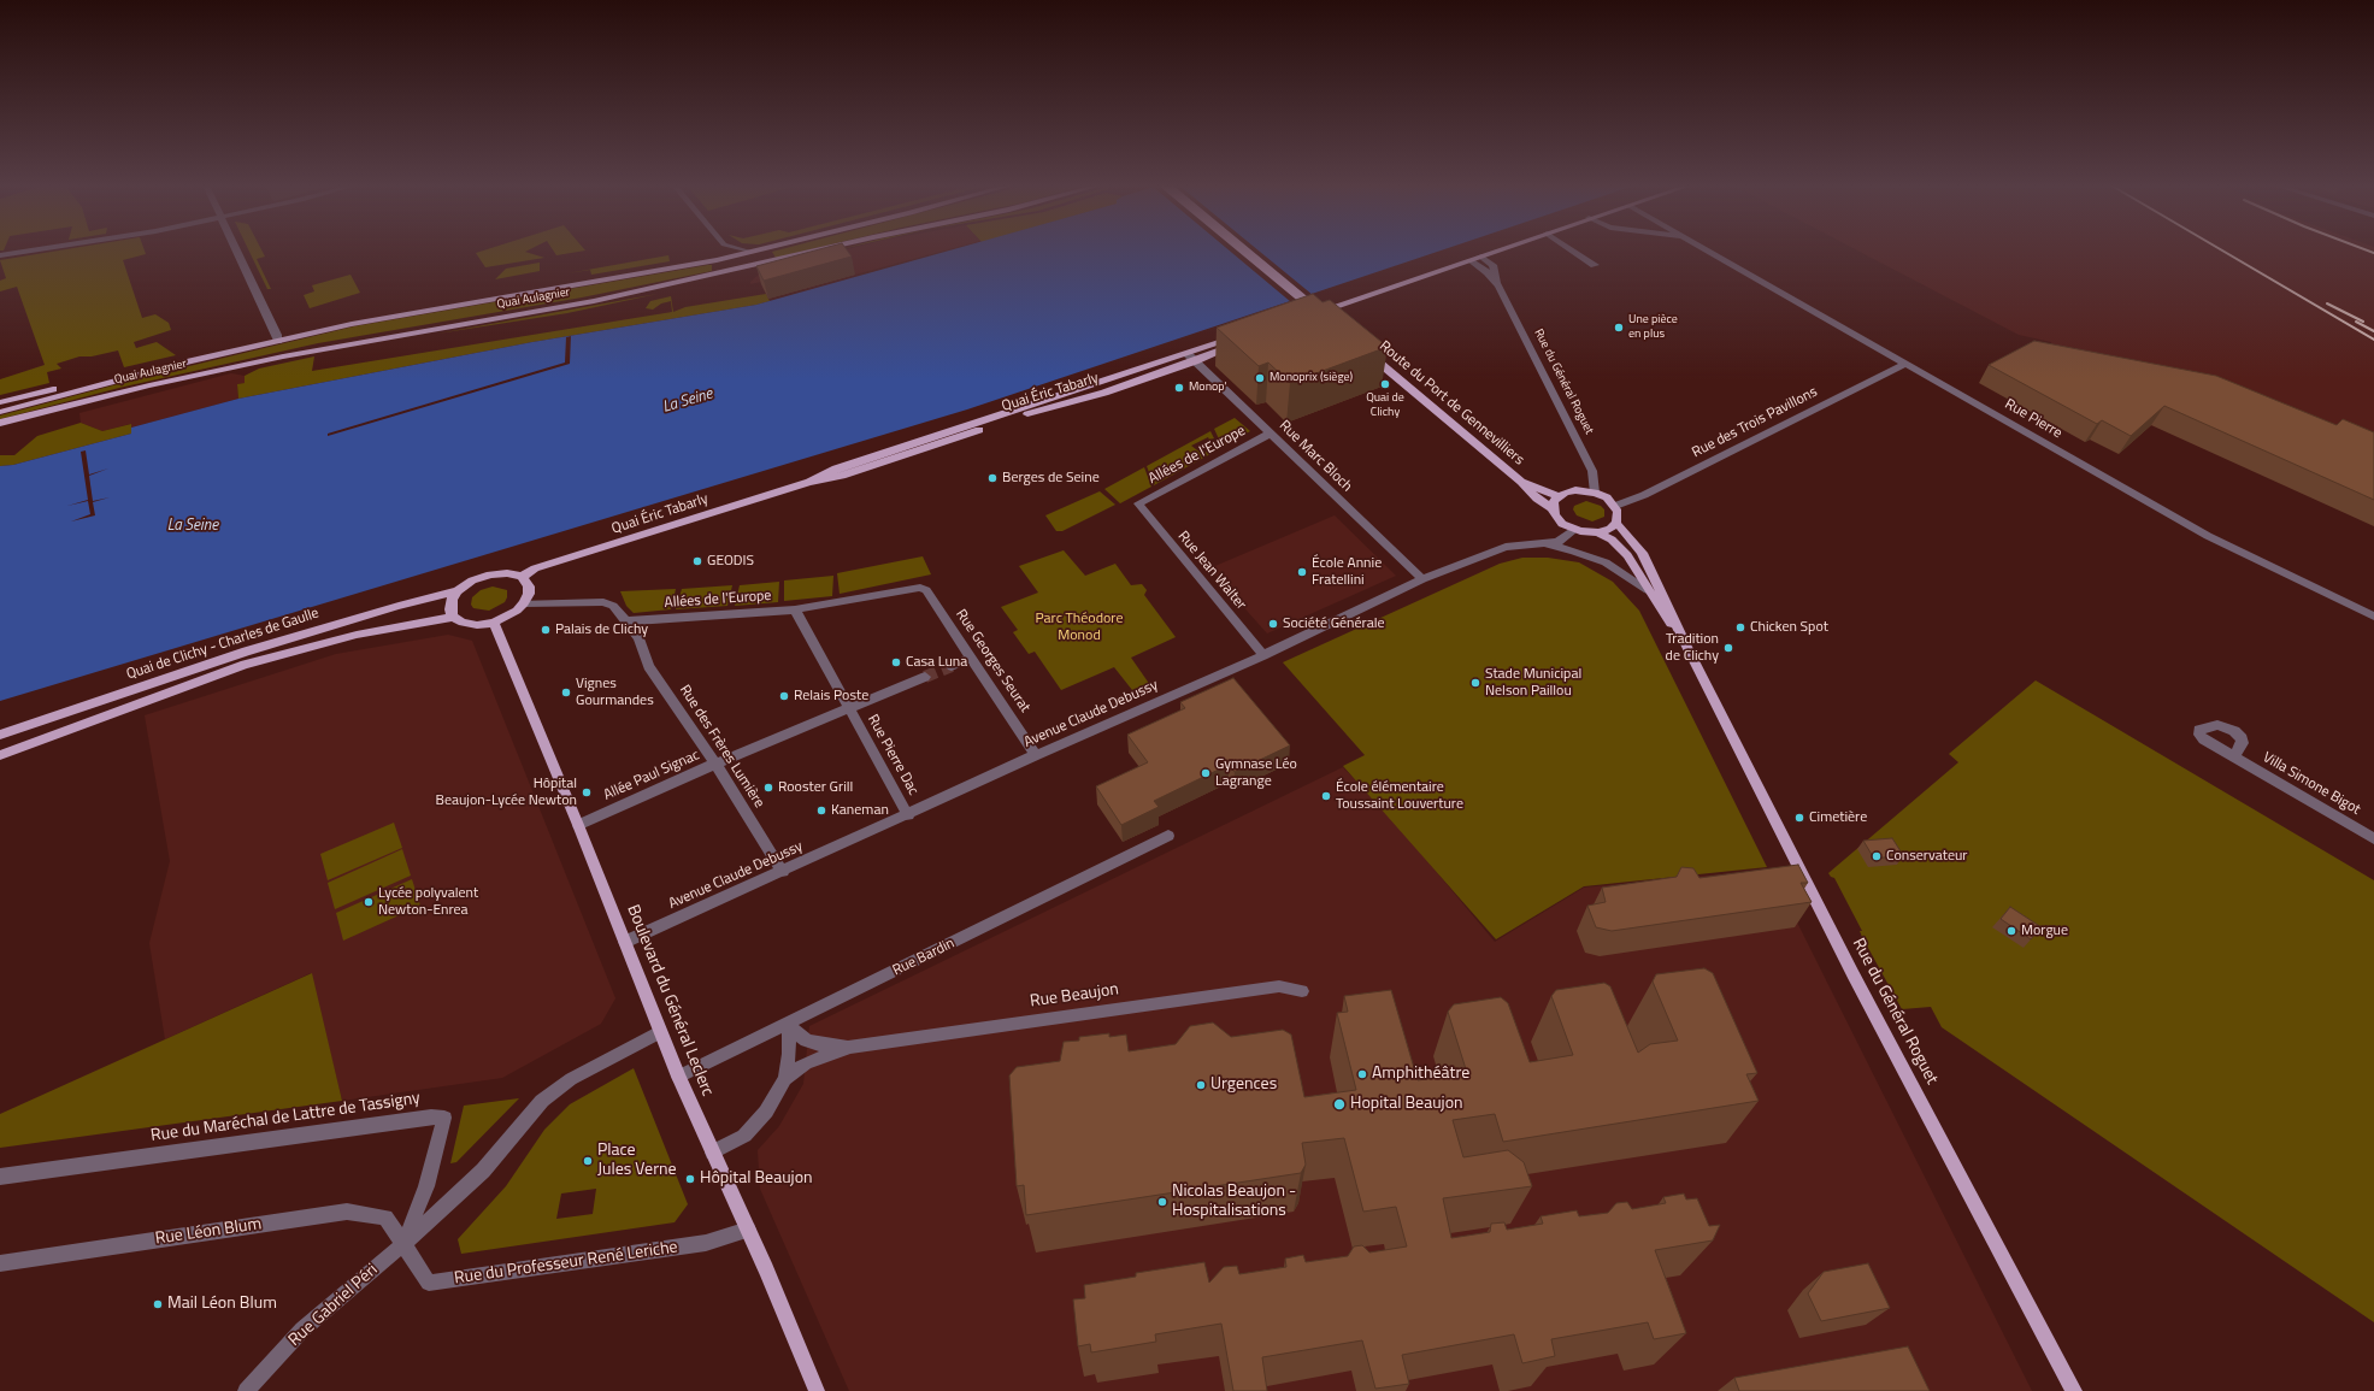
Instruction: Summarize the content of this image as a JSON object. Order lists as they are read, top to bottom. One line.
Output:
{"streets":{"main road":["Quai Aulagnier","Rue du Général Roguet","Quai Éric Tabarly","Route du Port de Gennevilliers","Quai de Clichy - Charles de Gaulle","Boulevard du Général Leclerc"],"street":["Rue Pierre","Rue des Trois Pavillons","Allées de l'Europe","Rue Marc Bloch","Rue Jean Walter","Rue Georges Seurat","Avenue Claude Debussy","Rue des Frères Lumière","Rue Pierre Dac","Allée Paul Signac","Villa Simone Bigot","Rue Bardin","Rue Beaujon","Rue du Maréchal de Lattre de Tassigny","Rue Léon Blum","Rue du Professeur René Leriche","Rue Gabriel Péri"]},"crossings":[["Rue du Général Roguet","Route du Port de Gennevilliers"],["Rue du Général Roguet","Rue des Trois Pavillons"],["Rue du Général Roguet","Avenue Claude Debussy"],["Quai Éric Tabarly","Rue Marc Bloch"],["Quai Éric Tabarly","Quai de Clichy - Charles de Gaulle"],["Quai Éric Tabarly","Boulevard du Général Leclerc"],["Route du Port de Gennevilliers","Rue des Trois Pavillons"],["Route du Port de Gennevilliers","Avenue Claude Debussy"],["Rue Pierre","Rue des Trois Pavillons"],["Rue des Trois Pavillons","Avenue Claude Debussy"],["Allées de l'Europe","Rue Marc Bloch"],["Allées de l'Europe","Rue Jean Walter"],["Allées de l'Europe","Rue Georges Seurat"],["Allées de l'Europe","Rue des Frères Lumière"],["Allées de l'Europe","Rue Pierre Dac"],["Rue Marc Bloch","Avenue Claude Debussy"],["Rue Jean Walter","Avenue Claude Debussy"],["Quai de Clichy - Charles de Gaulle","Boulevard du Général Leclerc"],["Rue Georges Seurat","Avenue Claude Debussy"],["Avenue Claude Debussy","Rue des Frères Lumière"],["Avenue Claude Debussy","Rue Pierre Dac"],["Avenue Claude Debussy","Boulevard du Général Leclerc"],["Rue des Frères Lumière","Allée Paul Signac"],["Rue Pierre Dac","Allée Paul Signac"],["Allée Paul Signac","Boulevard du Général Leclerc"],["Rue Bardin","Rue Beaujon"],["Rue Bardin","Boulevard du Général Leclerc"],["Rue Beaujon","Boulevard du Général Leclerc"],["Boulevard du Général Leclerc","Rue du Professeur René Leriche"],["Rue du Maréchal de Lattre de Tassigny","Rue Léon Blum"],["Rue du Maréchal de Lattre de Tassigny","Rue du Professeur René Leriche"],["Rue du Maréchal de Lattre de Tassigny","Rue Gabriel Péri"],["Rue Léon Blum","Rue du Professeur René Leriche"],["Rue Léon Blum","Rue Gabriel Péri"],["Rue du Professeur René Leriche","Rue Gabriel Péri"]],"water":["La Seine"],"parks":["Parc Théodore Monod"],"places":["Une pièce en plus","Monoprix (siège)","Quai de Clichy","Monop'","Berges de Seine","GEODIS","École Annie Fratellini","Société Générale","Chicken Spot","Palais de Clichy","Tradition de Clichy","Casa Luna","Stade Municipal Nelson Paillou","Vignes Gourmandes","Relais Poste","Gymnase Léo Lagrange","Rooster Grill","Hôpital Beaujon-Lycée Newton","École élémentaire Toussaint Louverture","Kaneman","Cimetière","Conservateur","Lycée polyvalent Newton-Enrea","Morgue","Amphithéâtre","Urgences","Hopital Beaujon","Place Jules Verne","Hôpital Beaujon","Nicolas Beaujon - Hospitalisations","Mail Léon Blum"]}
